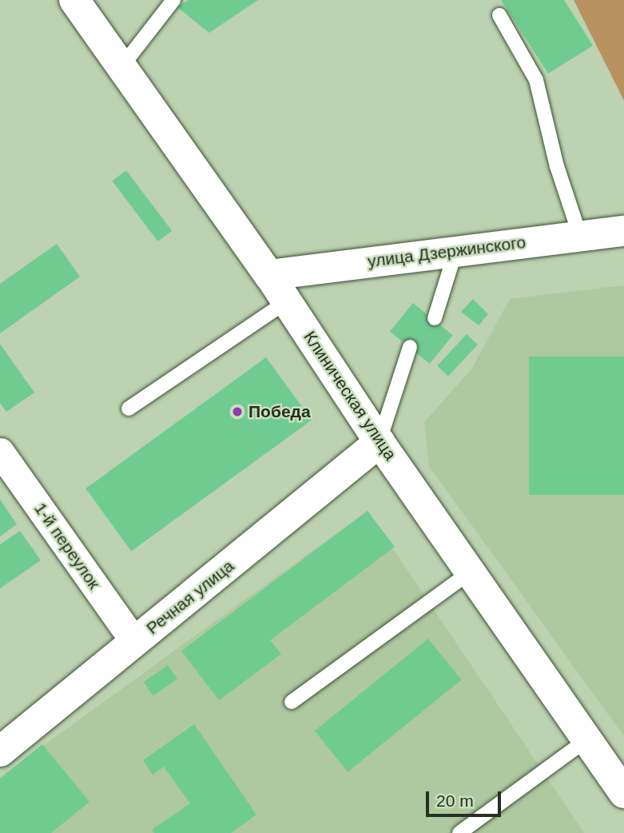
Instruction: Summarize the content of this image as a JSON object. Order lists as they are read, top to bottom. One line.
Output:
{"streets":{"main road":["улица Дзержинского","Клиническая улица","Речная улица"],"street":["1-й переулок"]},"crossings":[["улица Дзержинского","Клиническая улица"],["Клиническая улица","Речная улица"],["1-й переулок","Речная улица"]],"places":["Победа"],"scale_bar":"20 m"}
